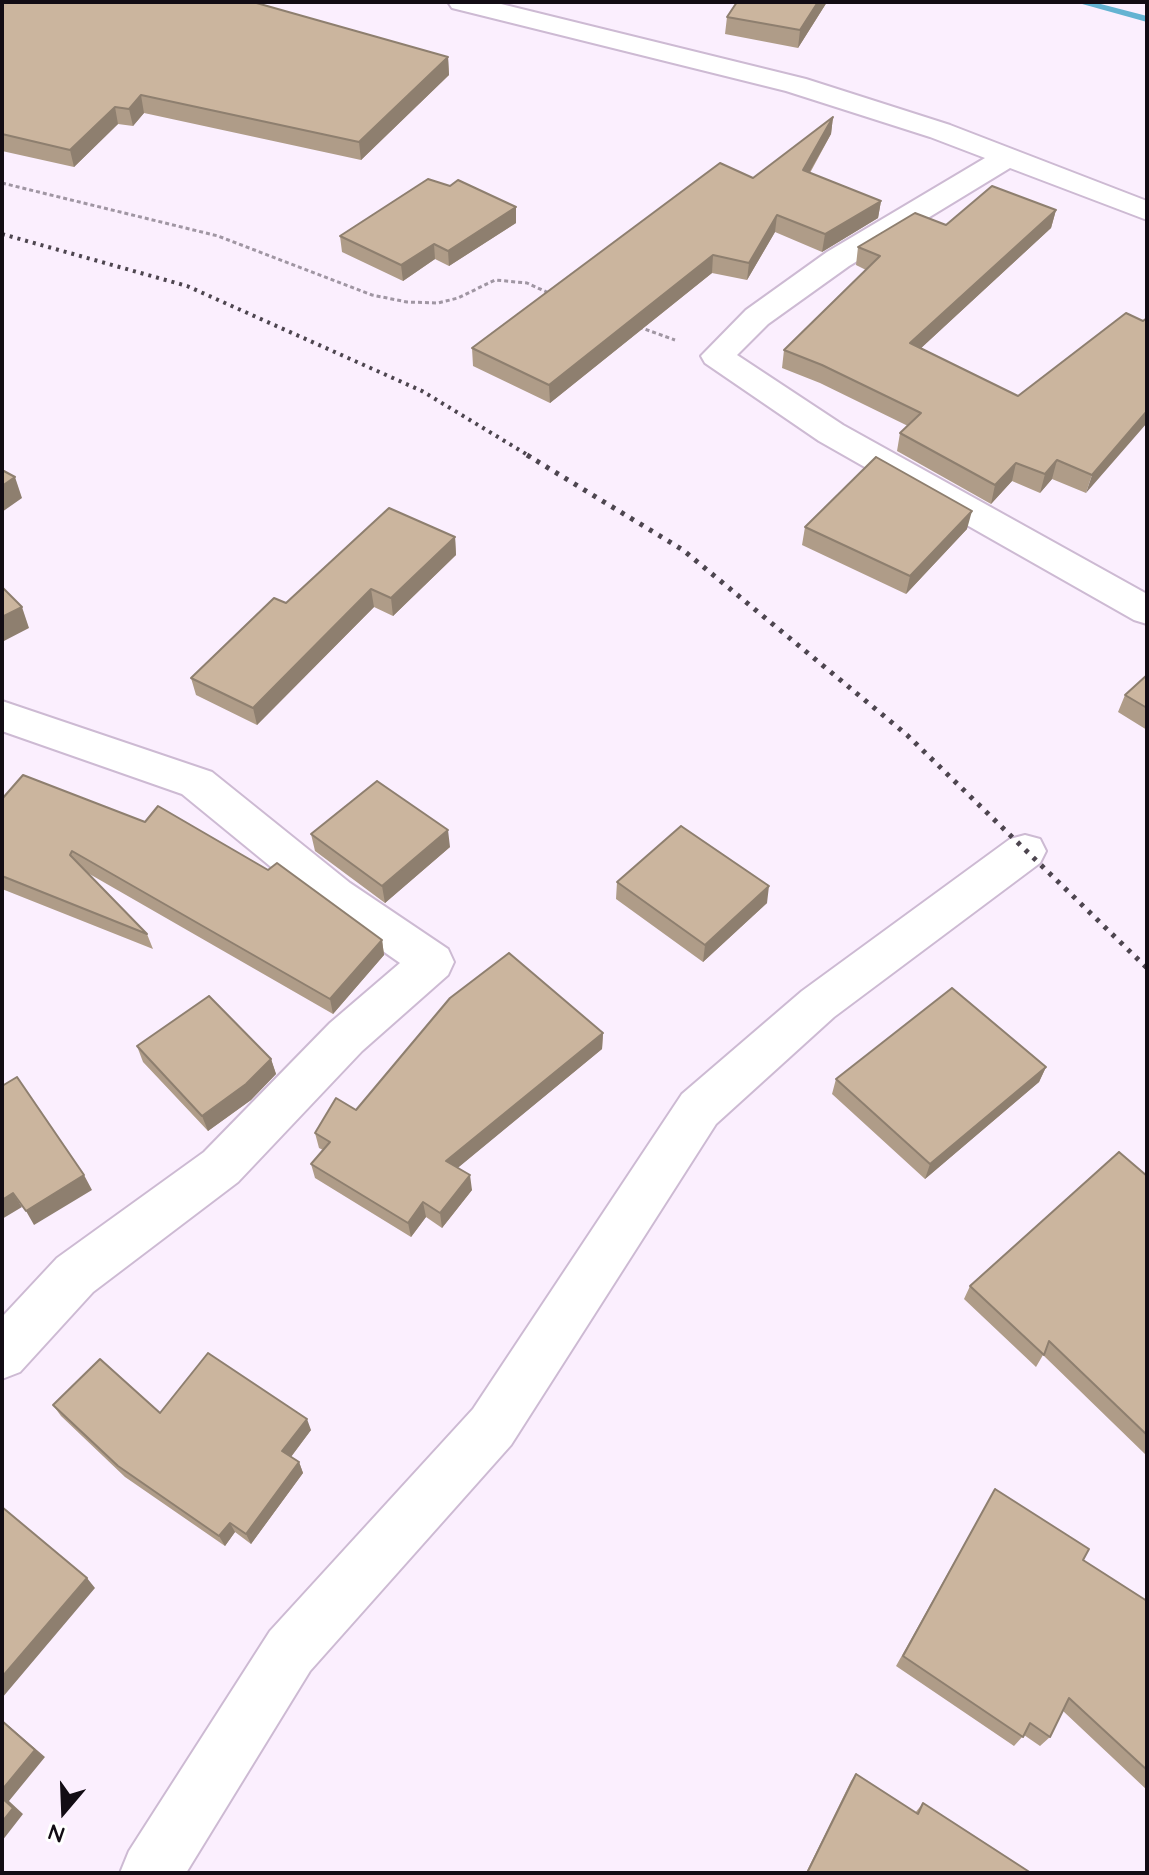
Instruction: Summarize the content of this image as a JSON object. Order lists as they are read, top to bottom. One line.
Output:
{"north":"bottom"}
